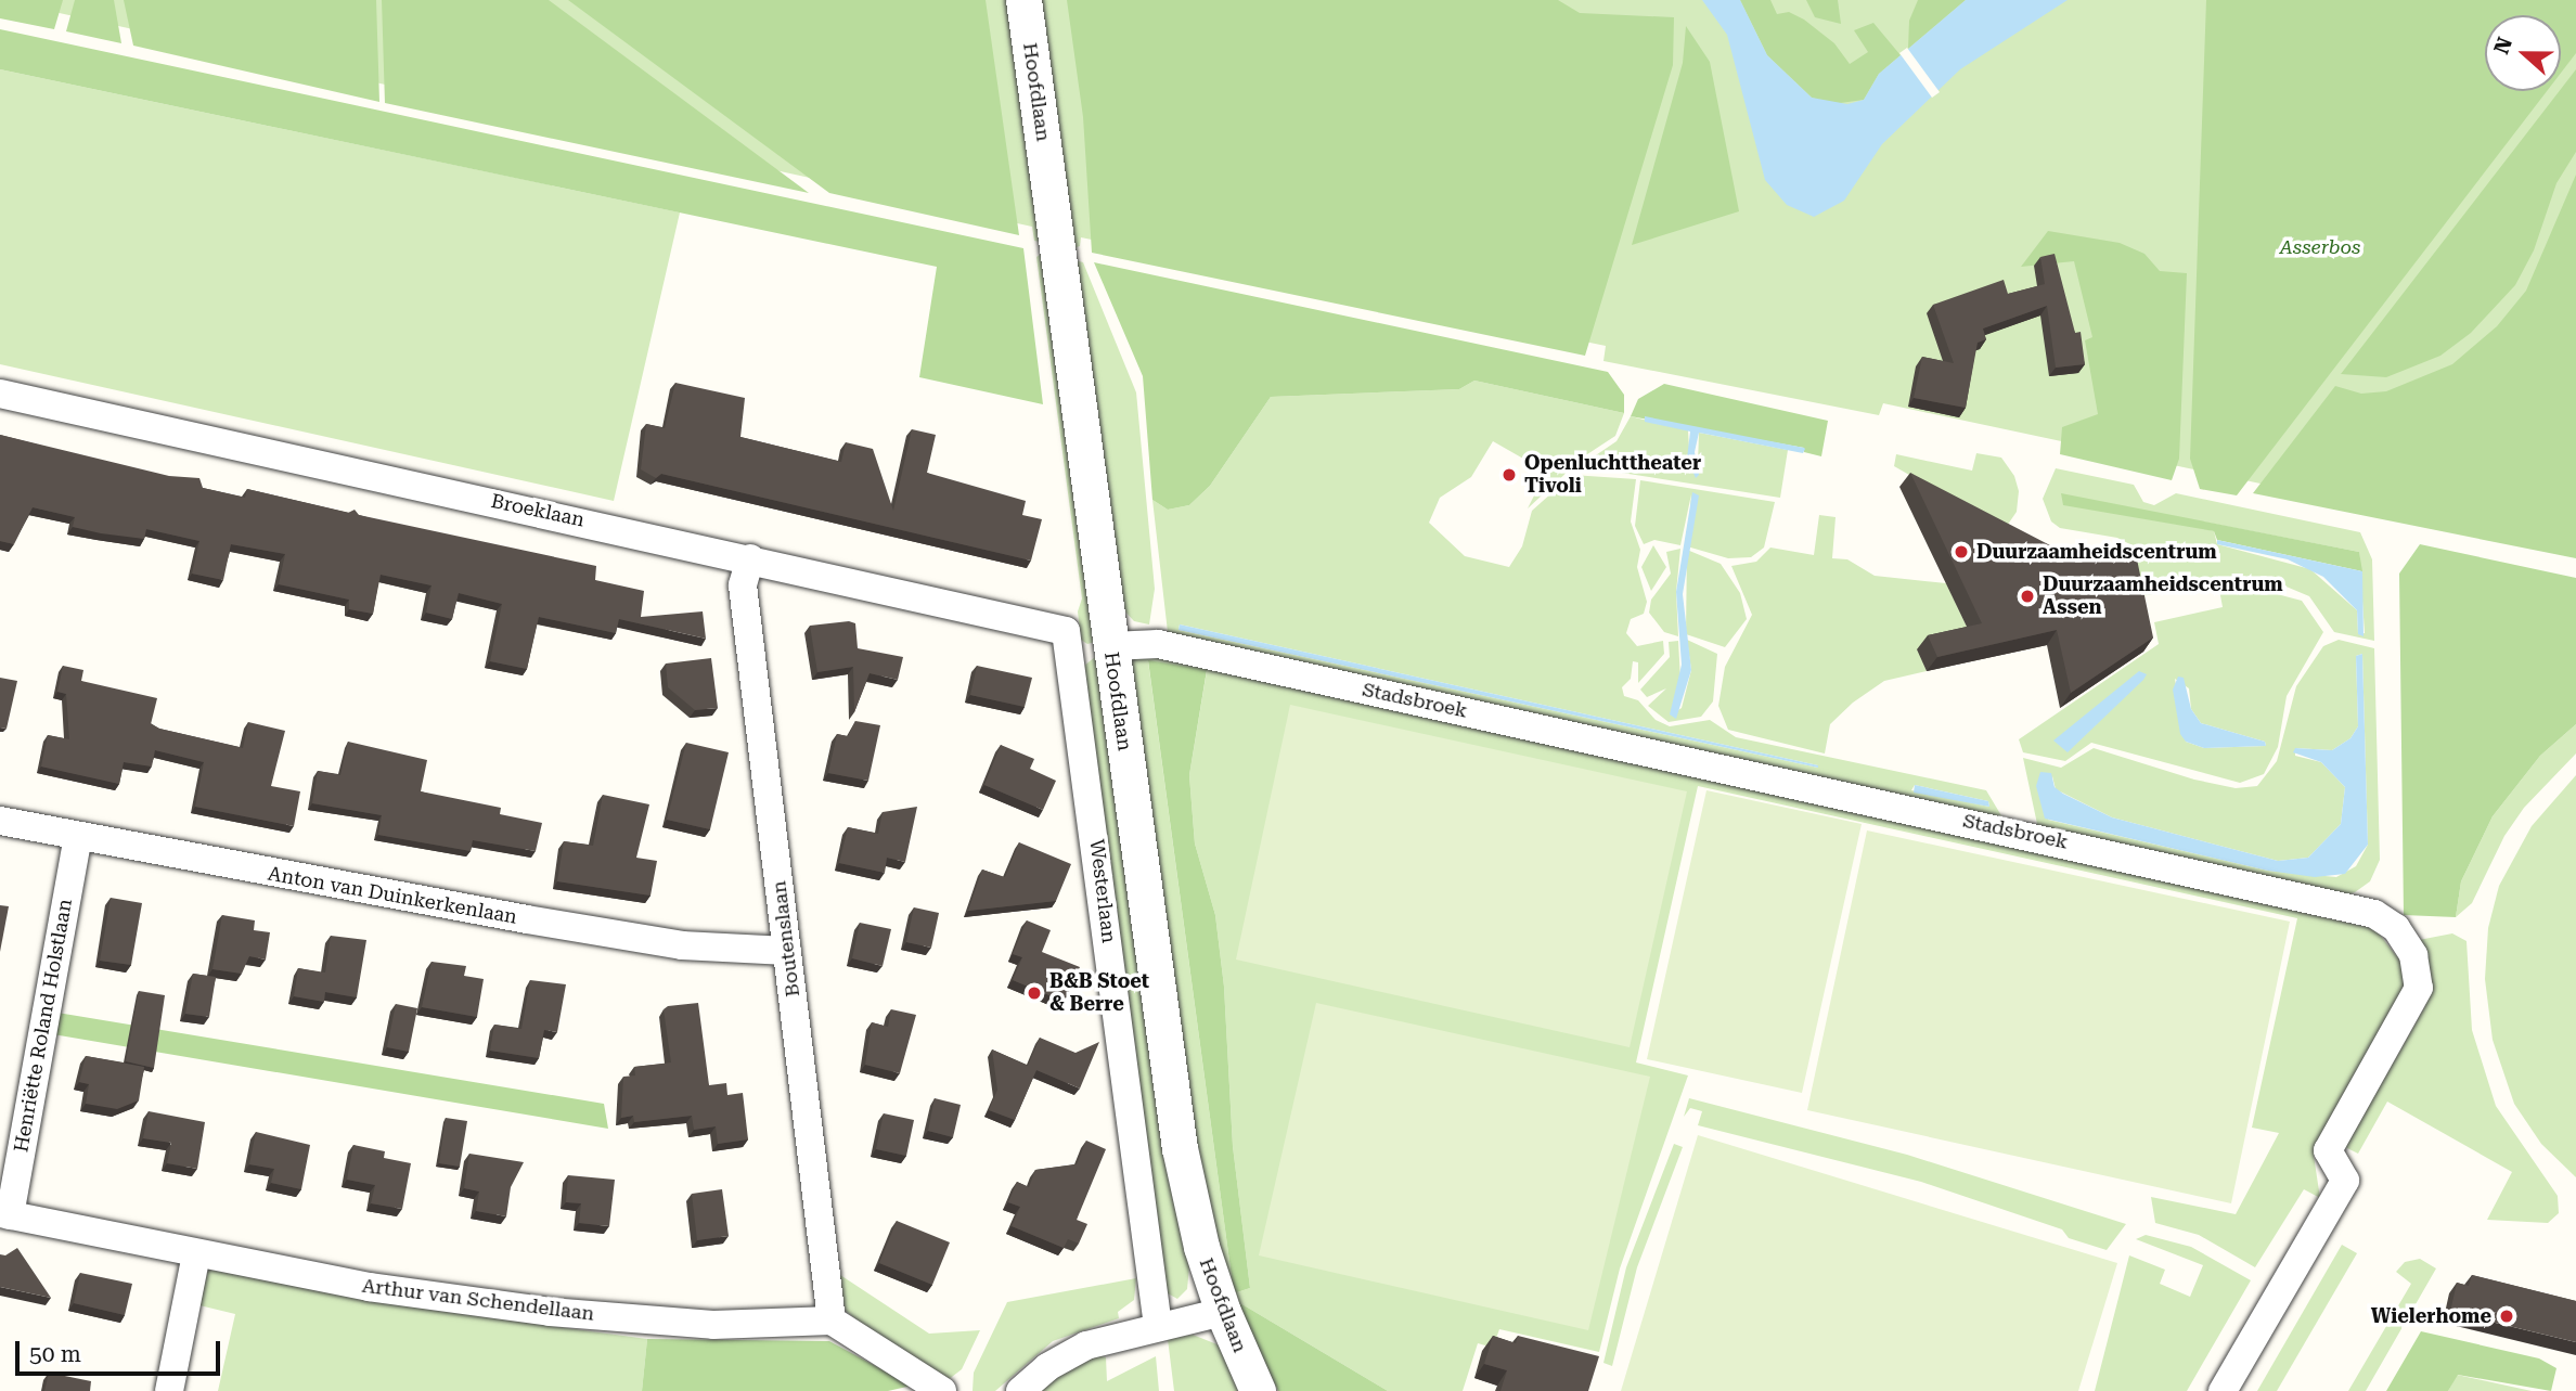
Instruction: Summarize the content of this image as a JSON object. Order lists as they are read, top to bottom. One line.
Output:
{"streets":{"street":["Hoofdlaan","Broeklaan","Stadsbroek","Westerlaan","Anton van Duinkerkenlaan","Boutenslaan","Henriëtte Roland Holstlaan","Arthur van Schendellaan"]},"crossings":[["Hoofdlaan","Stadsbroek"],["Broeklaan","Westerlaan"],["Broeklaan","Boutenslaan"],["Anton van Duinkerkenlaan","Boutenslaan"],["Anton van Duinkerkenlaan","Henriëtte Roland Holstlaan"],["Boutenslaan","Arthur van Schendellaan"],["Henriëtte Roland Holstlaan","Arthur van Schendellaan"]],"parks":["Asserbos"],"places":["Openluchttheater Tivoli","Duurzaamheidscentrum","Duurzaamheidscentrum Assen","B&B Stoet & Berre","Wielerhome"],"scale_bar":"50 m","north":"left"}
